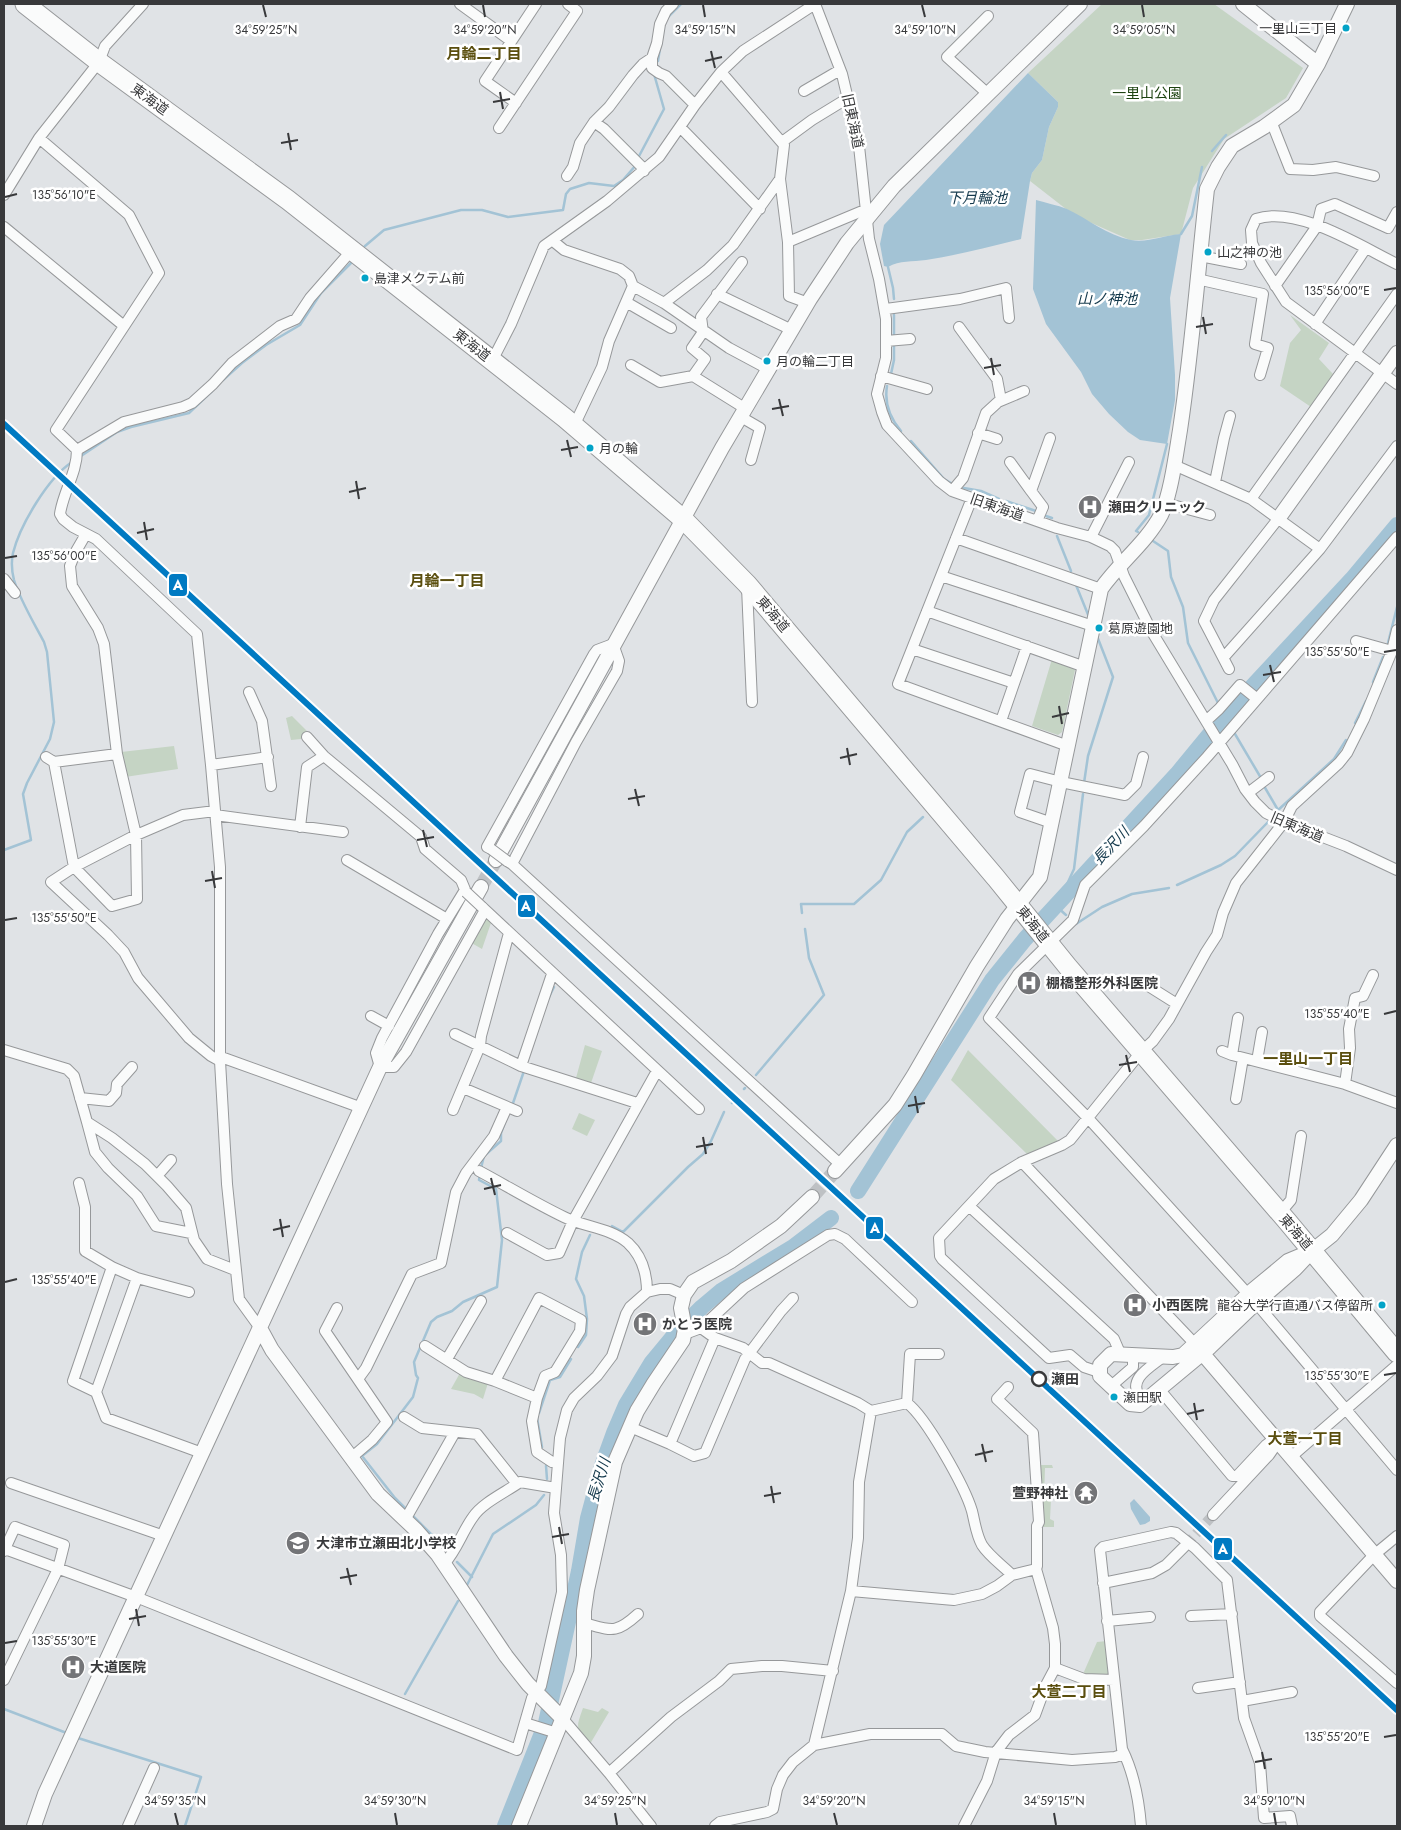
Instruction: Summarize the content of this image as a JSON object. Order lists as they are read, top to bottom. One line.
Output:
{"streets":{"highway":["東海道"],"street":["旧東海道"]},"districts":["月輪二丁目","月輪一丁目","一里山一丁目","大萱一丁目","大萱二丁目"],"water":["下月輪池","山ノ神池","長沢川"],"parks":["一里山公園"],"places":{"other":["一里山三丁目","山之神の池","島津メクテム前","月の輪二丁目","月の輪","葛原遊園地","龍谷大学行直通バス停留所","瀬田","瀬田駅"],"hospital":["瀬田クリニック","棚橋整形外科医院","小西医院","かとう医院","大道医院"],"temple":["萱野神社"],"school or university":["大津市立瀬田北小学校"]},"lines":["transit line A"],"coordinates":["34°59'25\"N","34°59'20\"N","34°59'15\"N","34°59'10\"N","34°59'05\"N","135°56'10\"E","135°56'00\"E","135°55'50\"E","135°55'40\"E","135°55'30\"E","135°55'20\"E","34°59'35\"N","34°59'30\"N"]}
